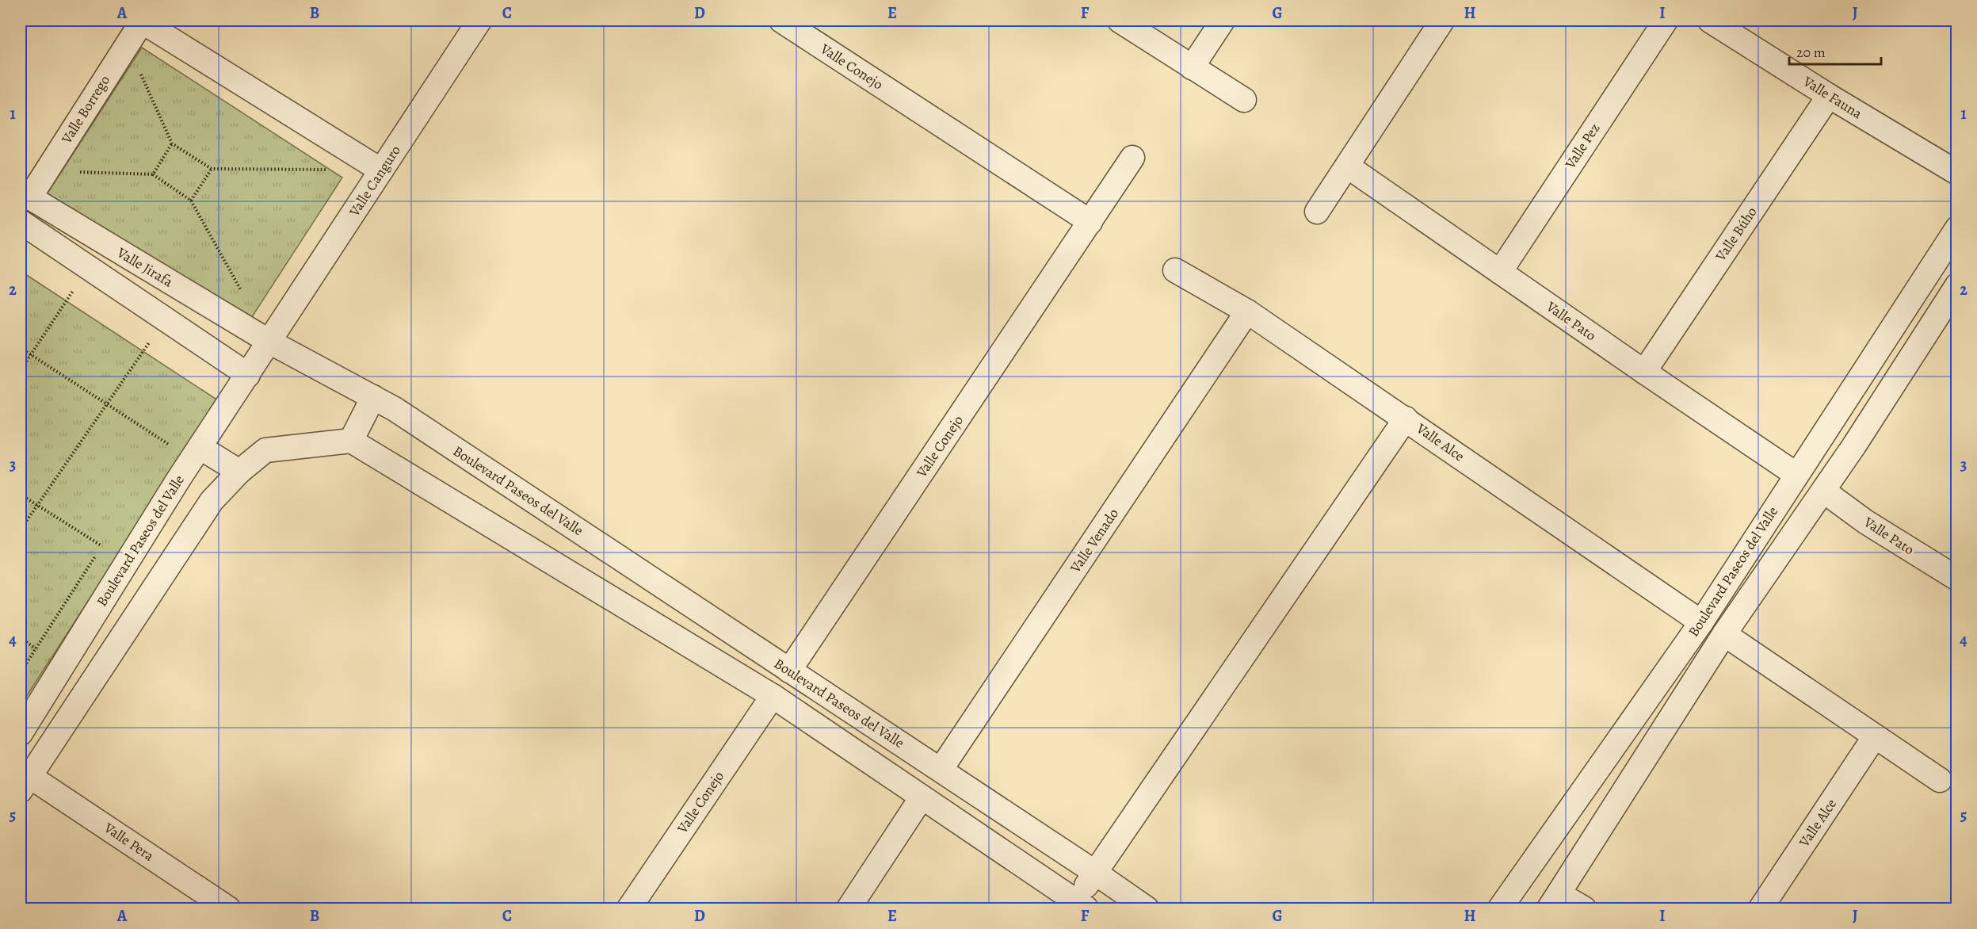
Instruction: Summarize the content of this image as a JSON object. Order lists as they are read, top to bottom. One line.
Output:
{"streets":{"street":["Valle Conejo","Valle Fauna","Valle Borrego","Valle Pez","Valle Canguro","Valle Búho","Valle Jirafa","Valle Pato","Valle Alce","Boulevard Paseos del Valle","Valle Venado","Valle Pera"]},"crossings":[["Valle Conejo","Boulevard Paseos del Valle"],["Valle Fauna","Valle Búho"],["Valle Borrego","Valle Jirafa"],["Valle Pez","Valle Pato"],["Valle Canguro","Valle Jirafa"],["Valle Canguro","Boulevard Paseos del Valle"],["Valle Búho","Valle Pato"],["Valle Jirafa","Boulevard Paseos del Valle"],["Valle Pato","Boulevard Paseos del Valle"],["Valle Alce","Boulevard Paseos del Valle"],["Valle Alce","Valle Venado"],["Boulevard Paseos del Valle","Valle Venado"]],"scale_bar":"20 m","grid":{"columns":["A","B","C","D","E","F","G","H","I","J"],"rows":["1","2","3","4","5"]}}
